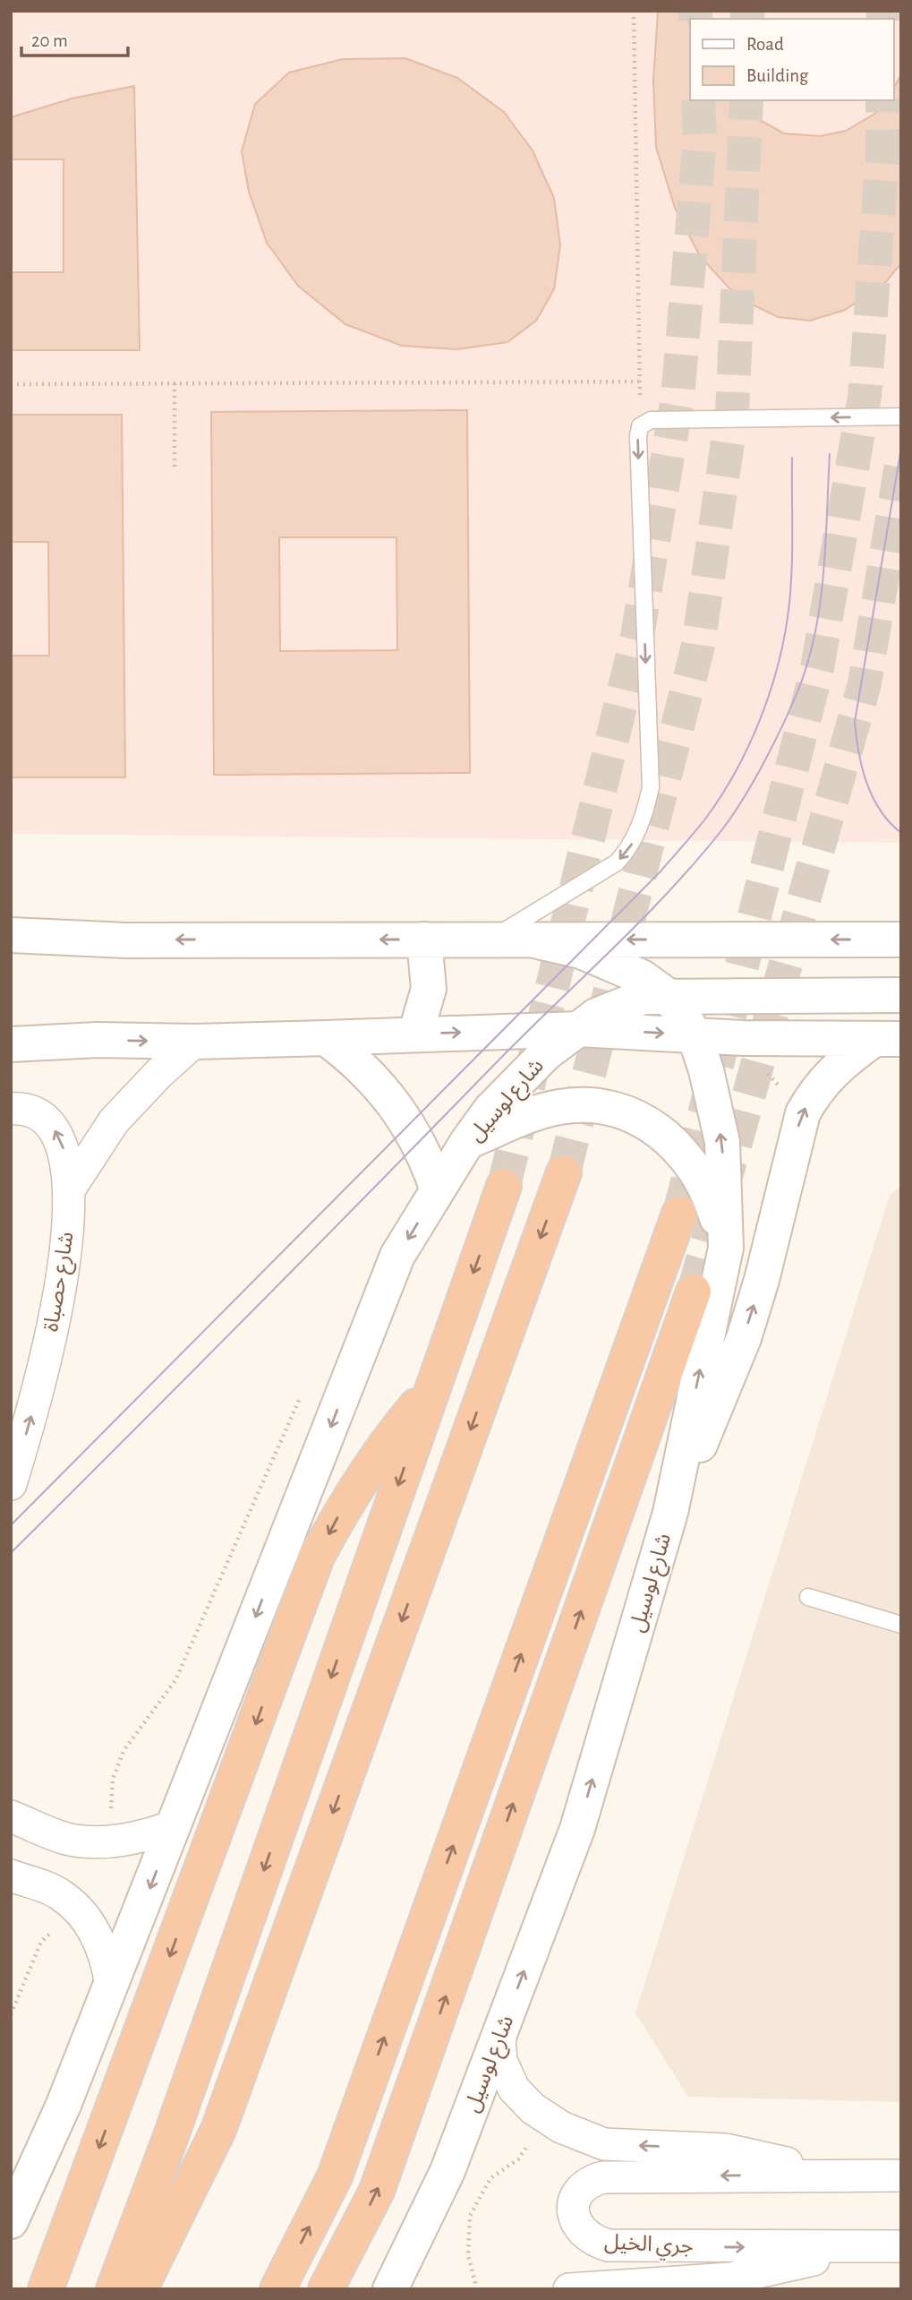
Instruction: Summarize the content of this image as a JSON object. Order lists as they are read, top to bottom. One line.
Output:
{"streets":{"street":["شارع لوسيل","شارع حصباة","جري الخيل"]},"one_way":["شارع حصباة"],"legend":["Road","Building"],"scale_bar":"20 m"}
